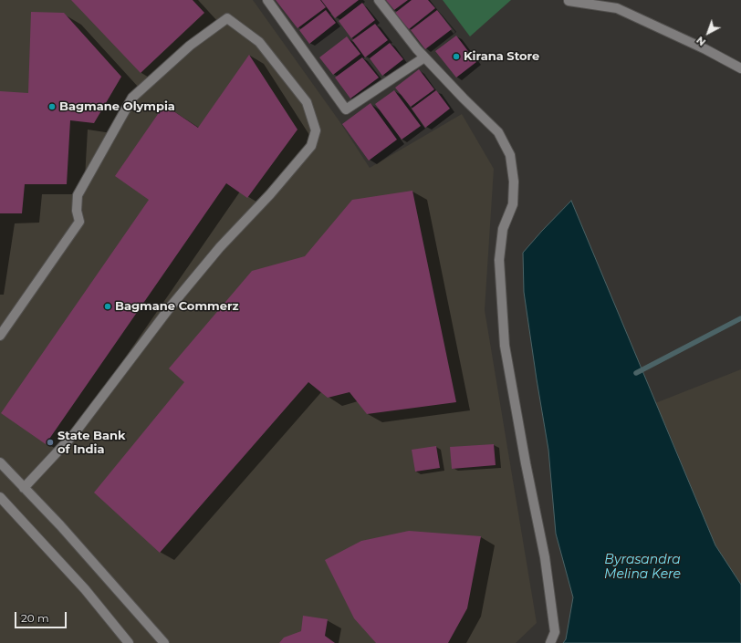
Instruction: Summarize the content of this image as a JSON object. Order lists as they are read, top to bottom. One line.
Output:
{"water":["Byrasandra Melina Kere"],"places":["Kirana Store","Bagmane Olympia","Bagmane Commerz","State Bank of India"],"scale_bar":"20 m","north":"bottom left"}
